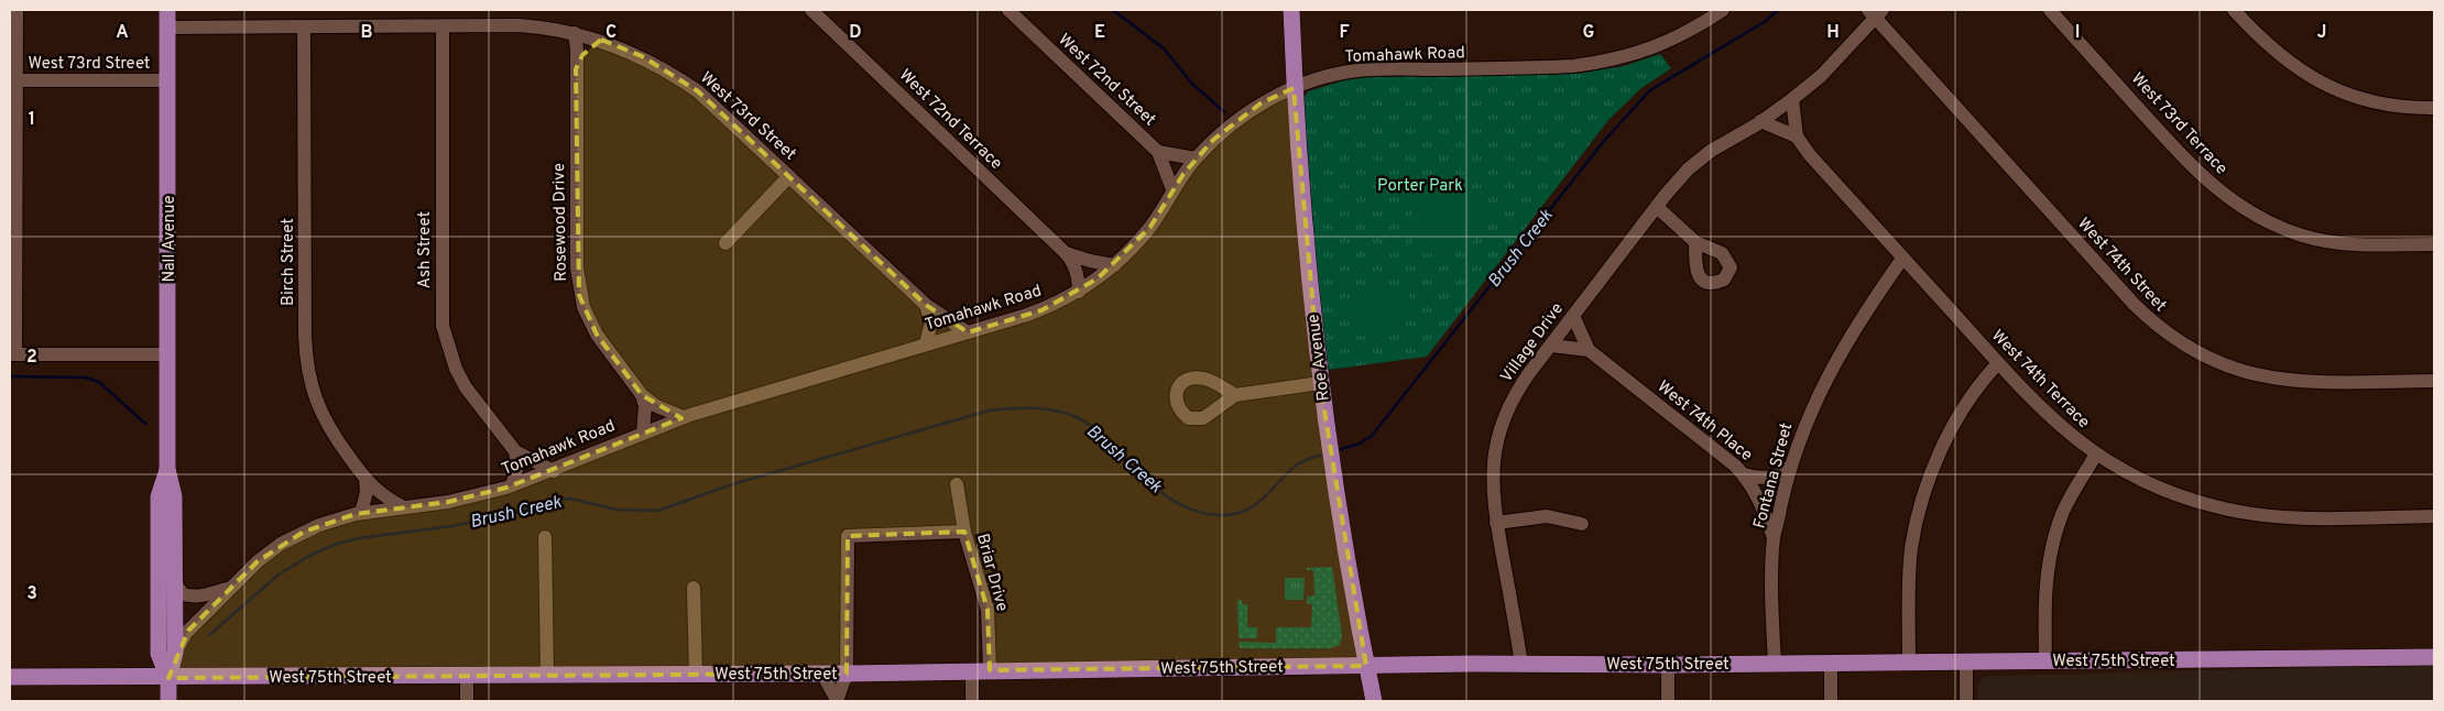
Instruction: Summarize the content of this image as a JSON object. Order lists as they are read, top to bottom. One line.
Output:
{"streets":{"main road":["Nall Avenue","Roe Avenue","West 75th Street"],"street":["Tomahawk Road","West 73rd Street","West 72nd Street","West 72nd Terrace","West 73rd Terrace","Rosewood Drive","Ash Street","Birch Street","West 74th Street","Village Drive","West 74th Terrace","West 74th Place","Fontana Street","Briar Drive"]},"crossings":[["Tomahawk Road","West 73rd Street"],["Tomahawk Road","West 72nd Street"],["Tomahawk Road","West 72nd Terrace"],["Tomahawk Road","Rosewood Drive"],["Tomahawk Road","Nall Avenue"],["Tomahawk Road","Ash Street"],["Tomahawk Road","Birch Street"],["Tomahawk Road","Roe Avenue"],["West 73rd Street","Rosewood Drive"],["West 73rd Street","Nall Avenue"],["West 73rd Street","Ash Street"],["West 73rd Street","Birch Street"],["Nall Avenue","West 75th Street"],["West 74th Street","Village Drive"],["Village Drive","West 74th Terrace"],["Village Drive","West 74th Place"],["Village Drive","West 75th Street"],["Roe Avenue","West 75th Street"],["West 74th Terrace","Fontana Street"],["West 74th Place","Fontana Street"],["Fontana Street","West 75th Street"],["Briar Drive","West 75th Street"]],"water":["Brush Creek"],"parks":["Porter Park"],"grid":{"columns":["A","B","C","D","E","F","G","H","I","J"],"rows":["1","2","3"]}}
